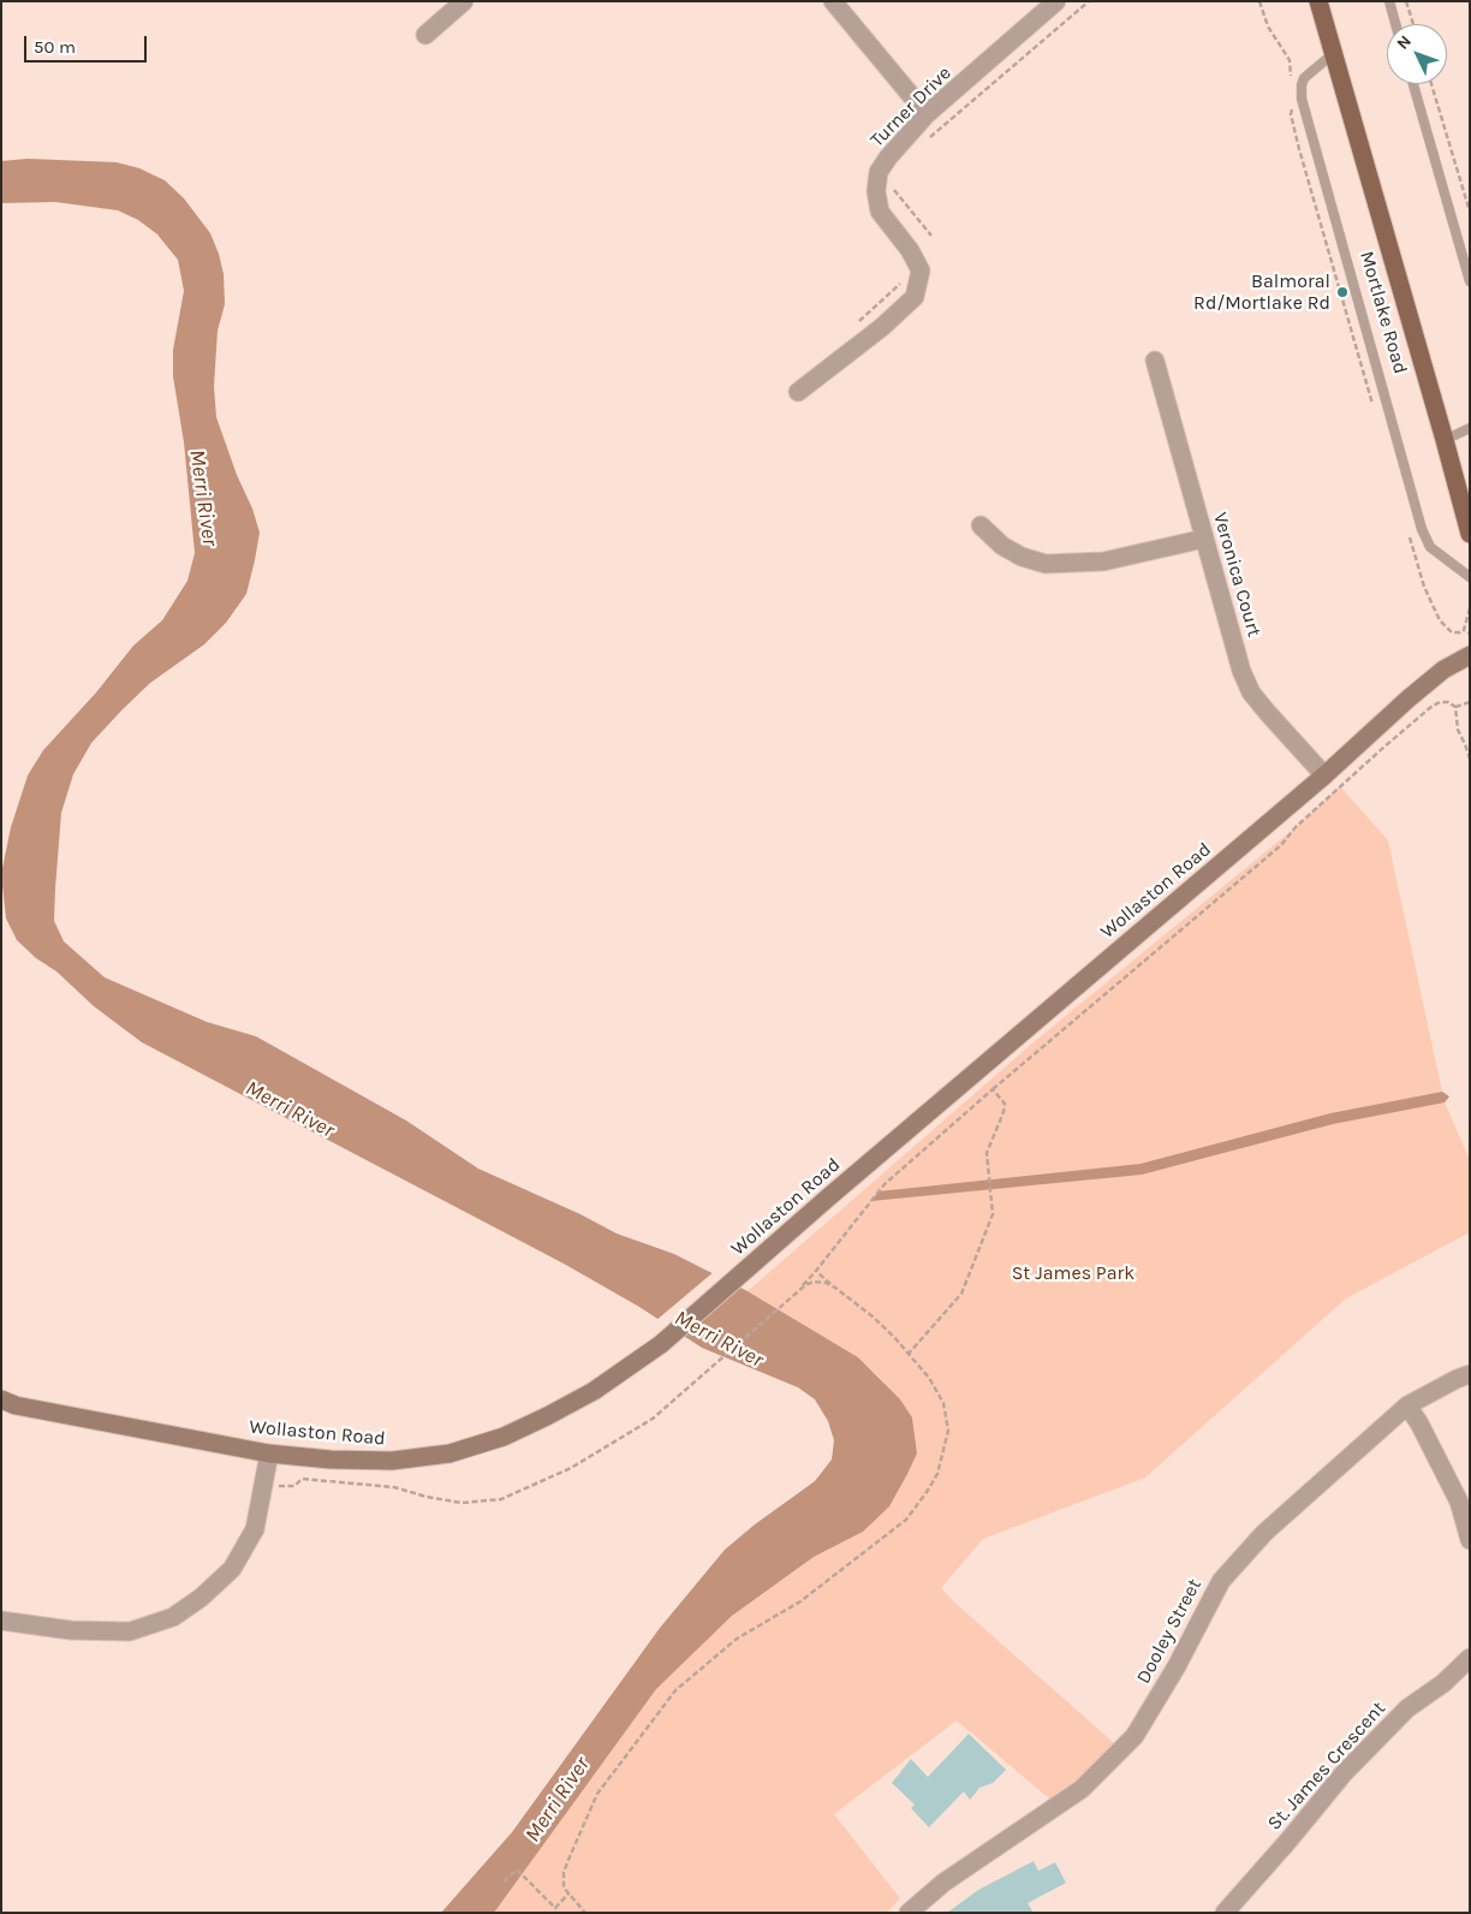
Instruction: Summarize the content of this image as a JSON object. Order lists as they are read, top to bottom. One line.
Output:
{"streets":{"main road":["Mortlake Road"],"street":["Turner Drive","Veronica Court","Wollaston Road","Dooley Street","St. James Crescent"]},"crossings":[["Veronica Court","Wollaston Road"]],"water":["Merri River"],"parks":["St James Park"],"places":["Balmoral Rd/Mortlake Rd"],"scale_bar":"50 m","north":"top left"}
